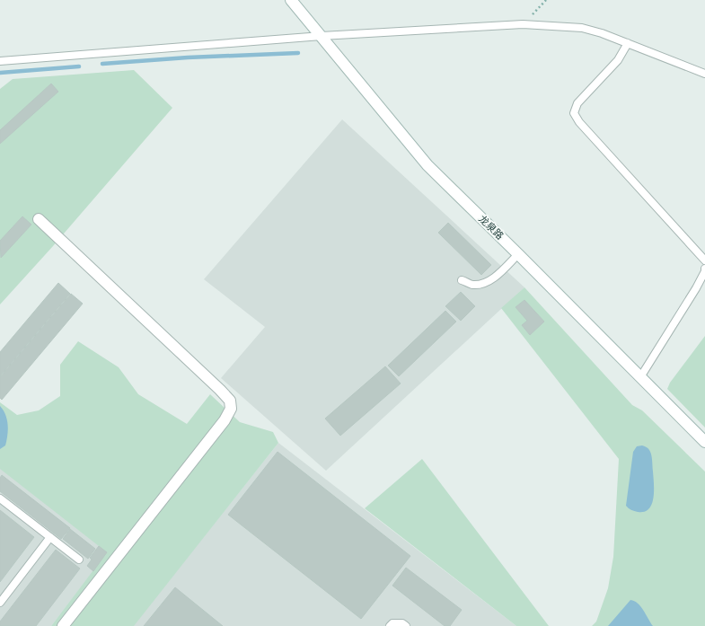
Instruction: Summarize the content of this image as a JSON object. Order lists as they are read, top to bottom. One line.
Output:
{"streets":{"street":["龙泉路"]}}
